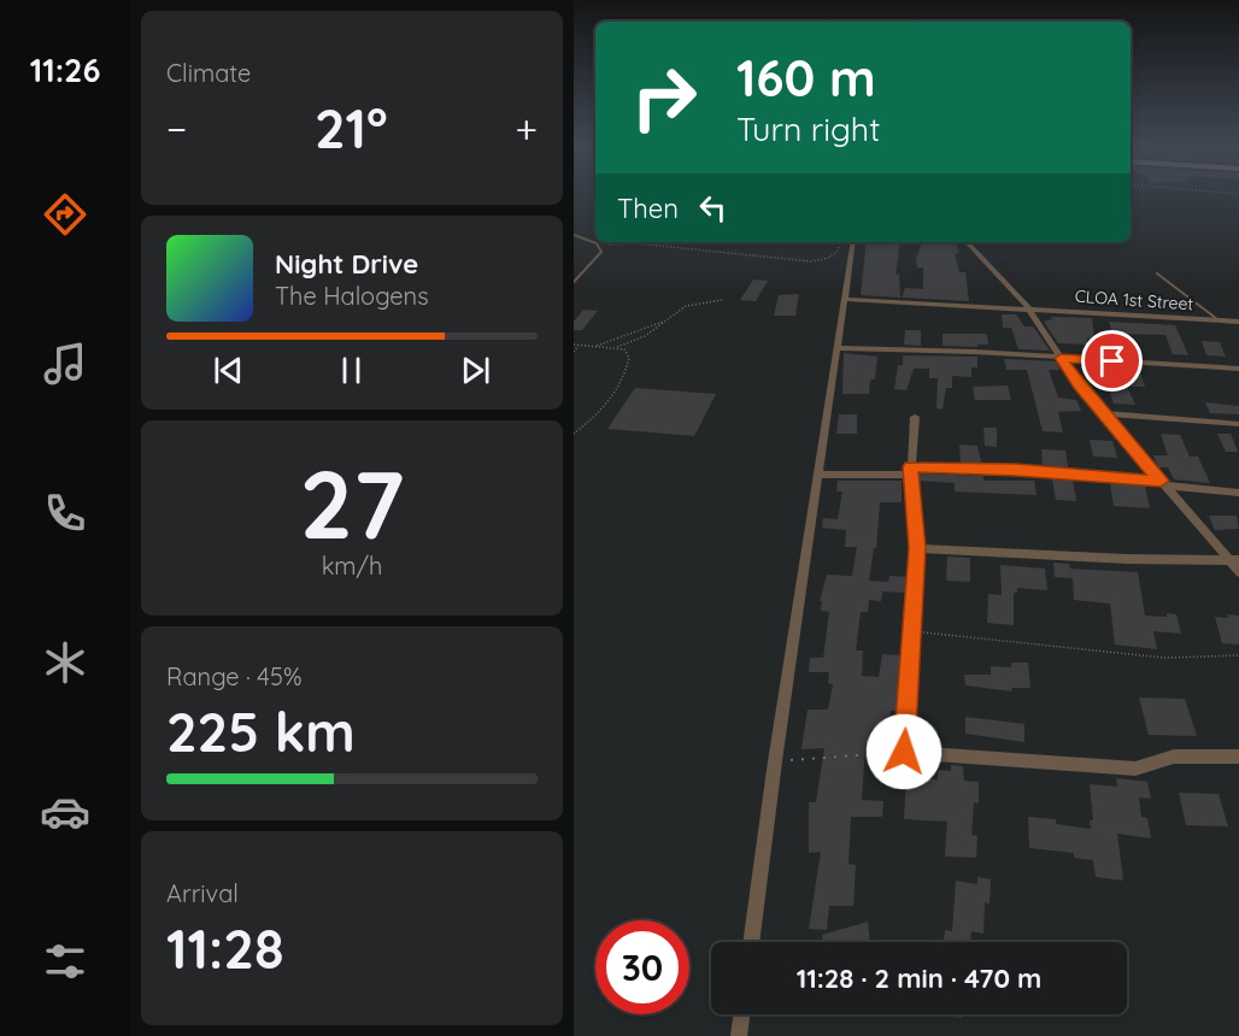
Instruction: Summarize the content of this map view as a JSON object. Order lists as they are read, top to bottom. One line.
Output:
{"streets":{"street":["CLOA 1st Street"]},"page":{"tabs":"11:26","tile":["Climate",["27","km/h"],["Range · 45%","225 km"],["Arrival","11:28"]],"turn":["160 m","Turn right"],"heat":["−","21°","+"],"then":"Then","song":["Night Drive","The Halogens"],"limit":"30","trip":"11:28 · 2 min · 470 m"}}
